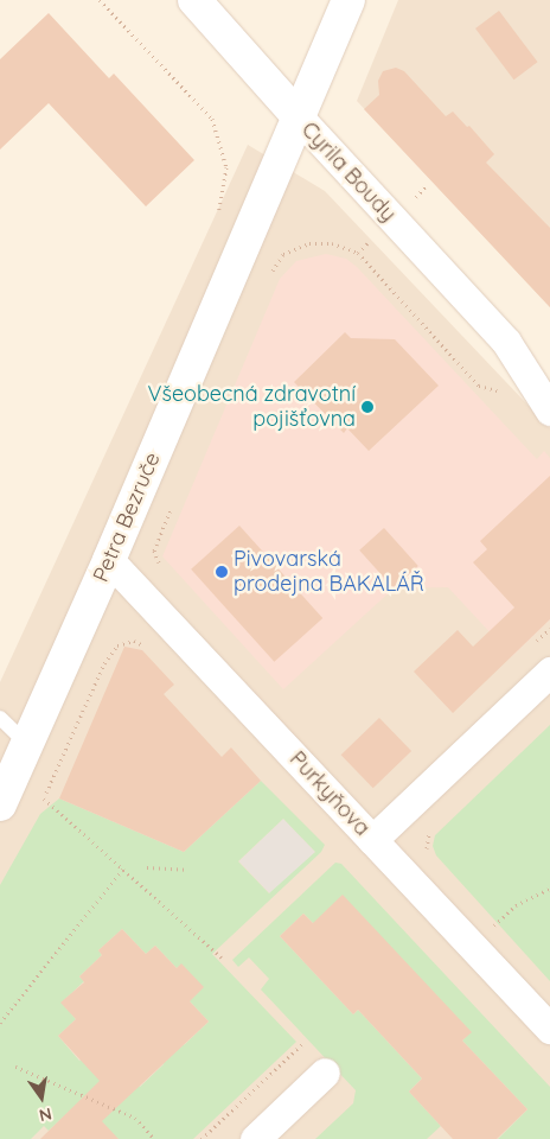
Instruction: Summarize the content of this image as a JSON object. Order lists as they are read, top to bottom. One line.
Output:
{"streets":{"street":["Cyrila Boudy","Petra Bezruče","Purkyňova"]},"crossings":[["Cyrila Boudy","Petra Bezruče"],["Petra Bezruče","Purkyňova"]],"places":["Všeobecná zdravotní pojišťovna","Pivovarská prodejna BAKALÁŘ"],"north":"bottom"}
